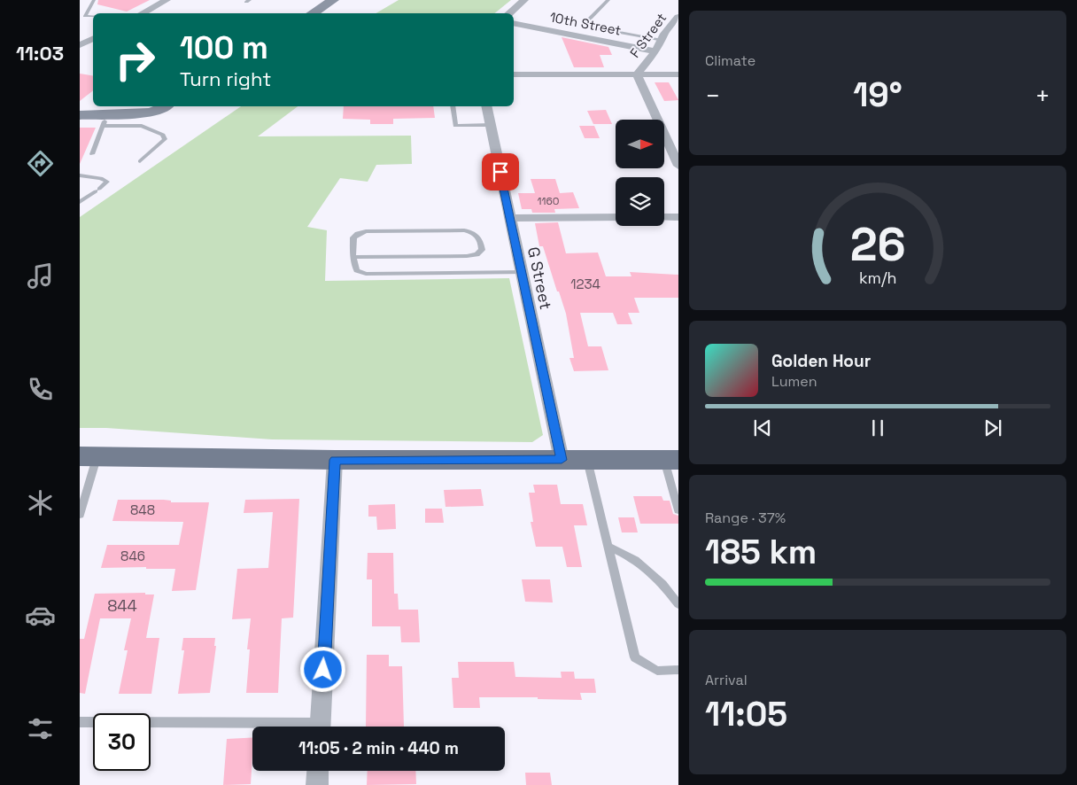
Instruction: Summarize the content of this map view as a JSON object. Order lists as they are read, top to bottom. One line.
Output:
{"streets":{"street":["10th Street","F Street","G Street"]},"crossings":[["10th Street","F Street"]],"house_numbers":["1160","1234","848","846","844"],"north":"right","page":{"tabs":"11:03","tile":["Climate",["Range · 37%","185 km"],["Arrival","11:05"]],"turn":["100 m","Turn right"],"heat":["−","19°","+"],"song":["Golden Hour","Lumen"],"limit":"30","trip":"11:05 · 2 min · 440 m","gauge":["26","km/h"]}}
